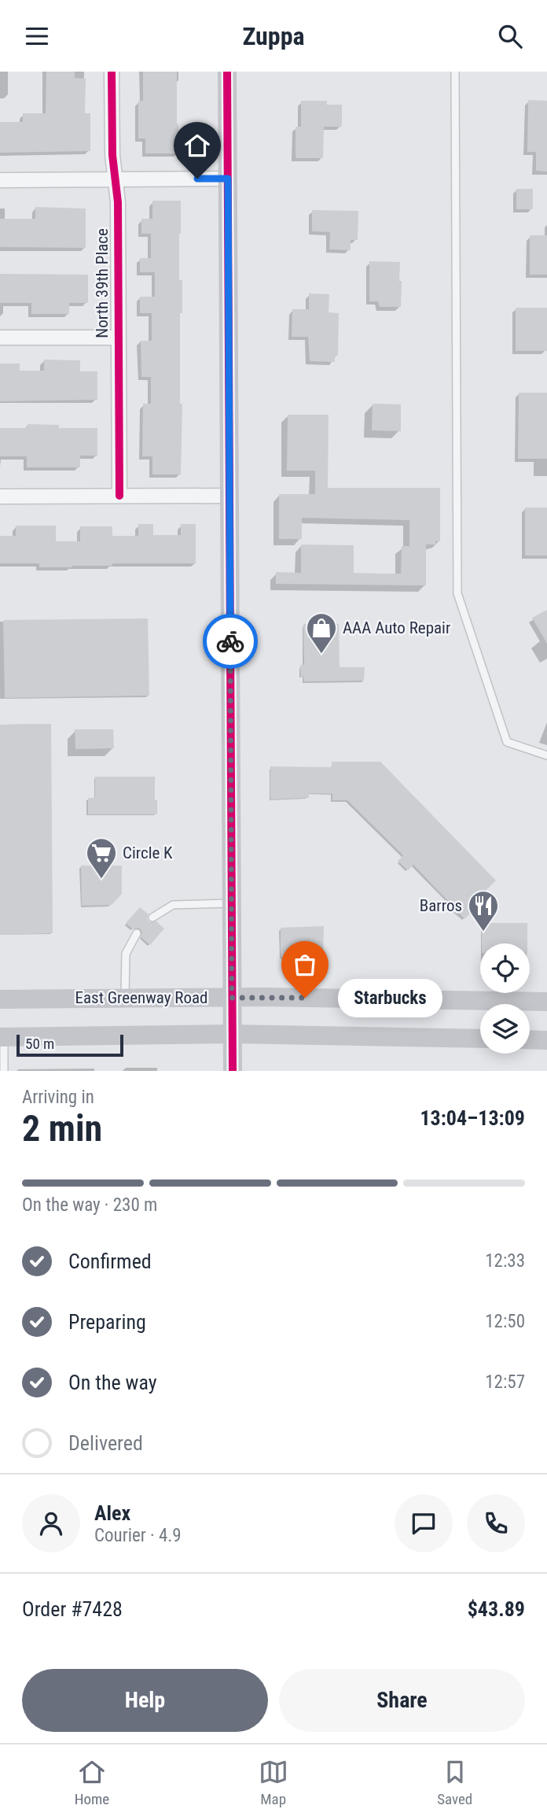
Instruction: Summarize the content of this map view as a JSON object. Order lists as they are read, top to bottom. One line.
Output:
{"streets":{"main road":["East Greenway Road"],"street":["North 39th Place"]},"places":{"shop":["AAA Auto Repair"],"supermarket":["Circle K"],"restaurant":["Barros"],"other":["Starbucks"]},"scale_bar":"50 m","page":{"header":"Zuppa","bubble":"Starbucks","scale":"50 m","heading":["2 min","Arriving in","13:04–13:09"],"panel":["Alex","Courier · 4.9","Order #7428","$43.89"],"bar":"On the way · 230 m","list":[["Confirmed","12:33"],["Preparing","12:50"],["On the way","12:57"],"Delivered"],"buttons":["Help","Share"],"tabs":["Home","Map","Saved"]}}
